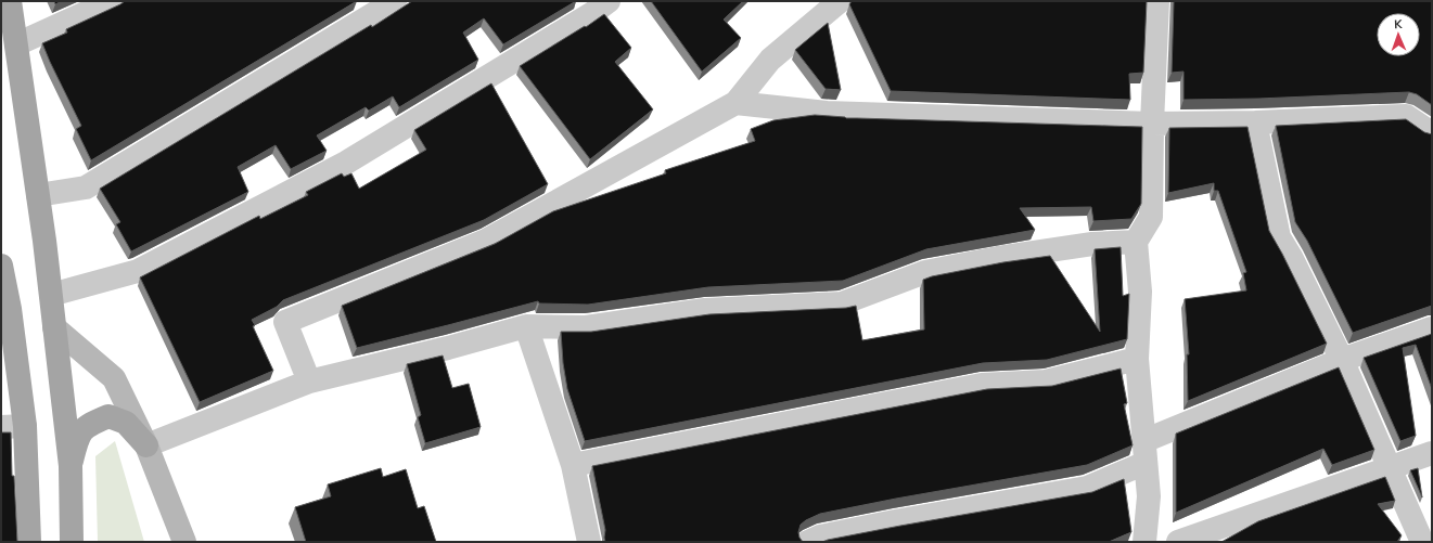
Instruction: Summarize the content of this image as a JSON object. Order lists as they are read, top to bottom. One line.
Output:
{"north":"top"}
